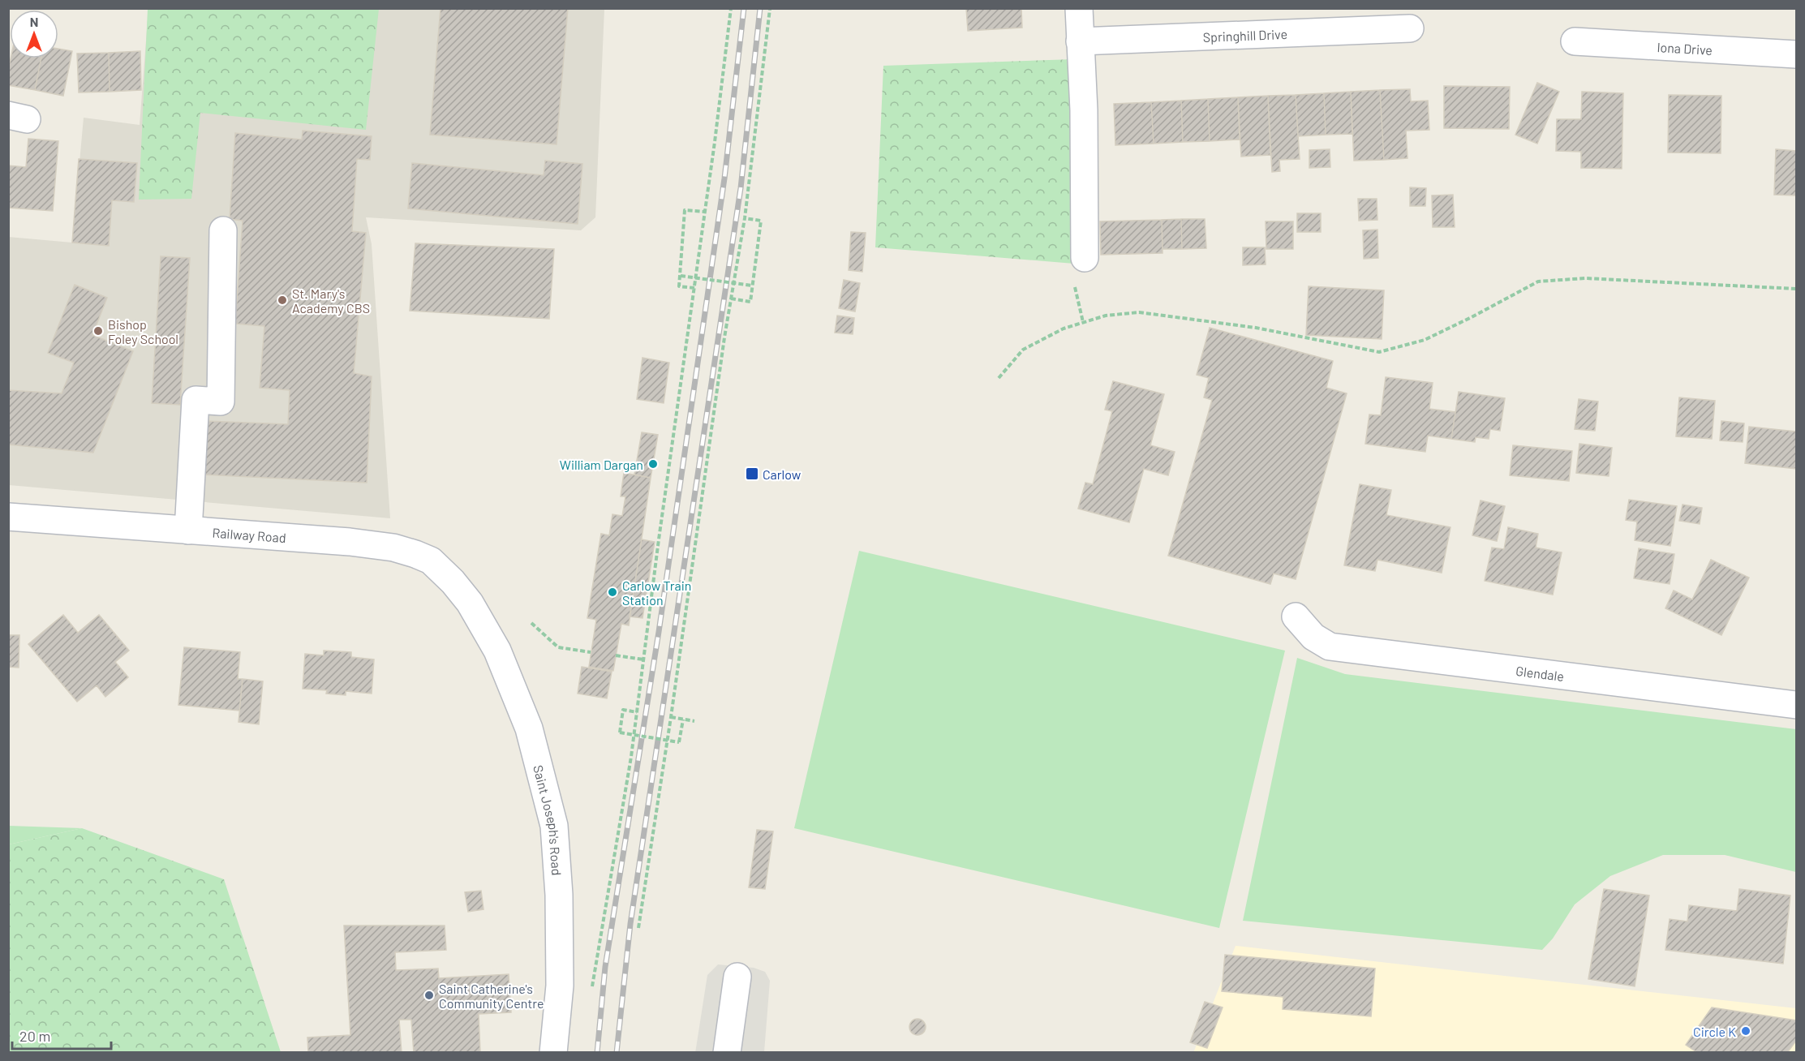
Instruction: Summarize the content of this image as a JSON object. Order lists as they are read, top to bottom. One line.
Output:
{"streets":{"street":["Springhill Drive","Iona Drive","Railway Road","Glendale","Saint Joseph's Road"]},"crossings":[["Railway Road","Saint Joseph's Road"]],"places":{"other":["St. Mary's Academy CBS","Bishop Foley School","William Dargan","Carlow Train Station","Saint Catherine's Community Centre","Circle K"],"transit":["Carlow"]},"scale_bar":"20 m","north":"top"}
